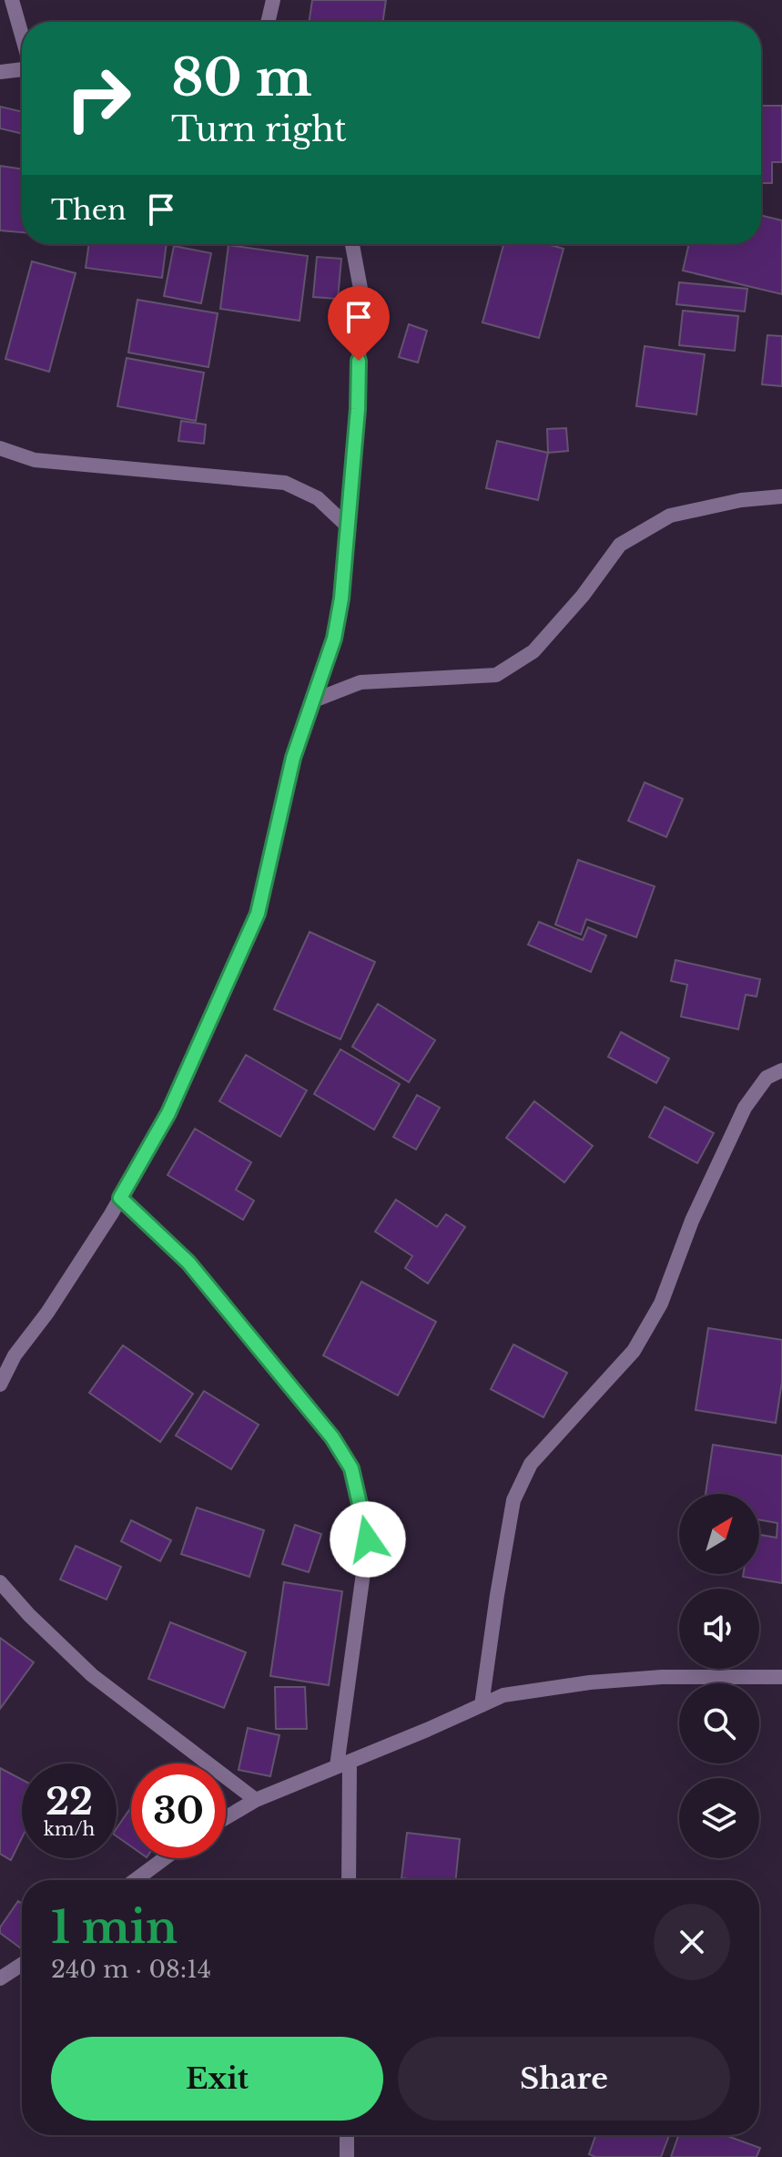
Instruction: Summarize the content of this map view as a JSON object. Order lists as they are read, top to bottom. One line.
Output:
{"north":"top right","page":{"turn":["80 m","Turn right"],"then":"Then","speed":"22 km/h","limit":"30","heading":["1 min","240 m · 08:14"],"buttons":["Exit","Share"]}}
